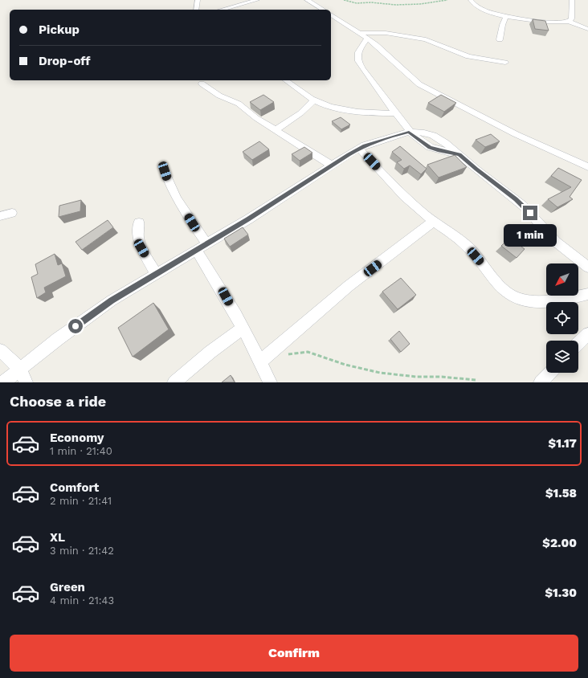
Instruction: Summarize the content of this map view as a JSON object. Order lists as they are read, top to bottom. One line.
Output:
{"north":"bottom left","page":{"banner":["Pickup","Drop-off"],"bubble":"1 min","heading":"Choose a ride","list":[{"name":"Economy","note":"1 min · 21:40","value":"$1.17"},{"name":"Comfort","note":"2 min · 21:41","value":"$1.58"},{"name":"XL","note":"3 min · 21:42","value":"$2.00"},{"name":"Green","note":"4 min · 21:43","value":"$1.30"}],"buttons":"Confirm"}}
